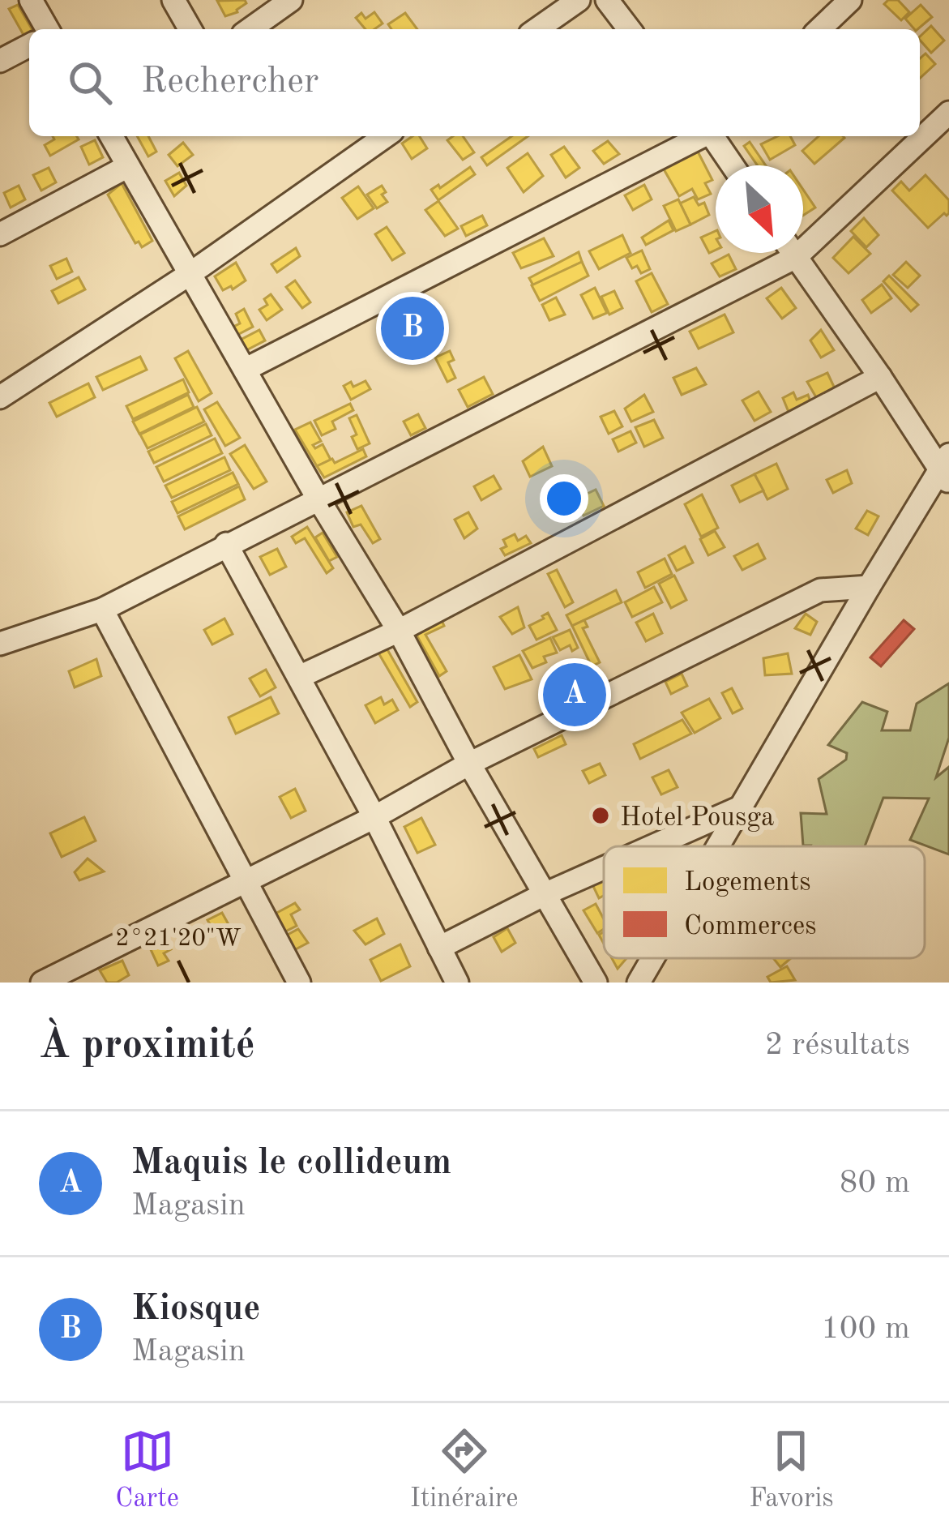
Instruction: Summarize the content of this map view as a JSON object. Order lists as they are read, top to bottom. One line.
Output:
{"places":["Hotel Pousga"],"legend":["Logements","Commerces"],"north":"bottom right","page":{"search":"Rechercher","pins":["B","A"],"heading":["À proximité","2 résultats"],"list":[{"mark":"A","name":"Maquis le collideum","note":"Magasin","value":"80 m"},{"mark":"B","name":"Kiosque","note":"Magasin","value":"100 m"}],"nav":["Carte","Itinéraire","Favoris"]},"coordinates":["2°21'20\"W"]}
